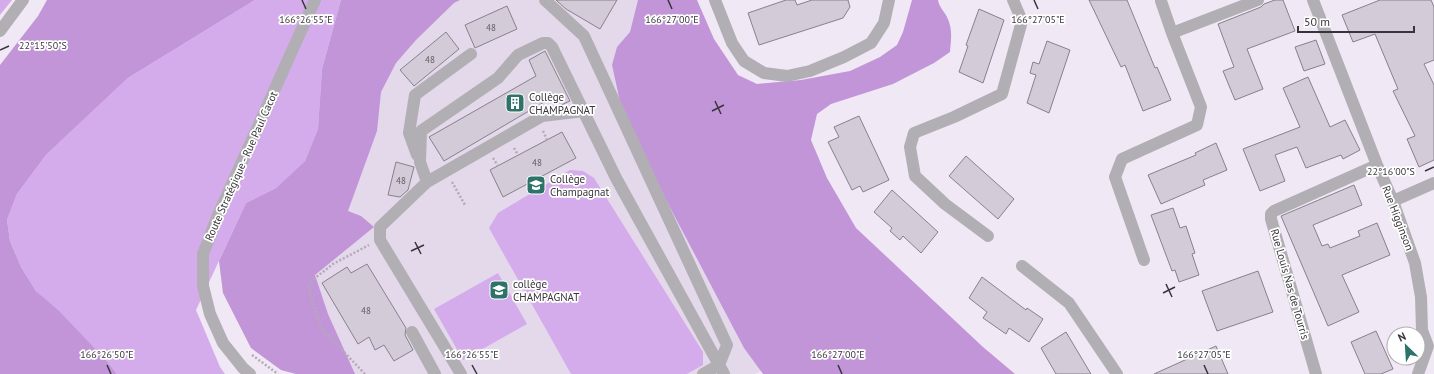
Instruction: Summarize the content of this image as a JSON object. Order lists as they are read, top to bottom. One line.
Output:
{"streets":{"street":["Route Stratégique - Rue Paul Cacot","Rue Higginson","Rue Louis Nas de Tourris"]},"crossings":[["Rue Higginson","Rue Louis Nas de Tourris"]],"places":{"building":["Collège CHAMPAGNAT"],"school or university":["Collège Champagnat","collège CHAMPAGNAT"]},"house_numbers":["48","48","48","48","48"],"scale_bar":"50 m","north":"top left","coordinates":["166°26'55\"E","166°27'00\"E","166°27'05\"E","22°15'50\"S","22°16'00\"S","166°26'50\"E"]}
